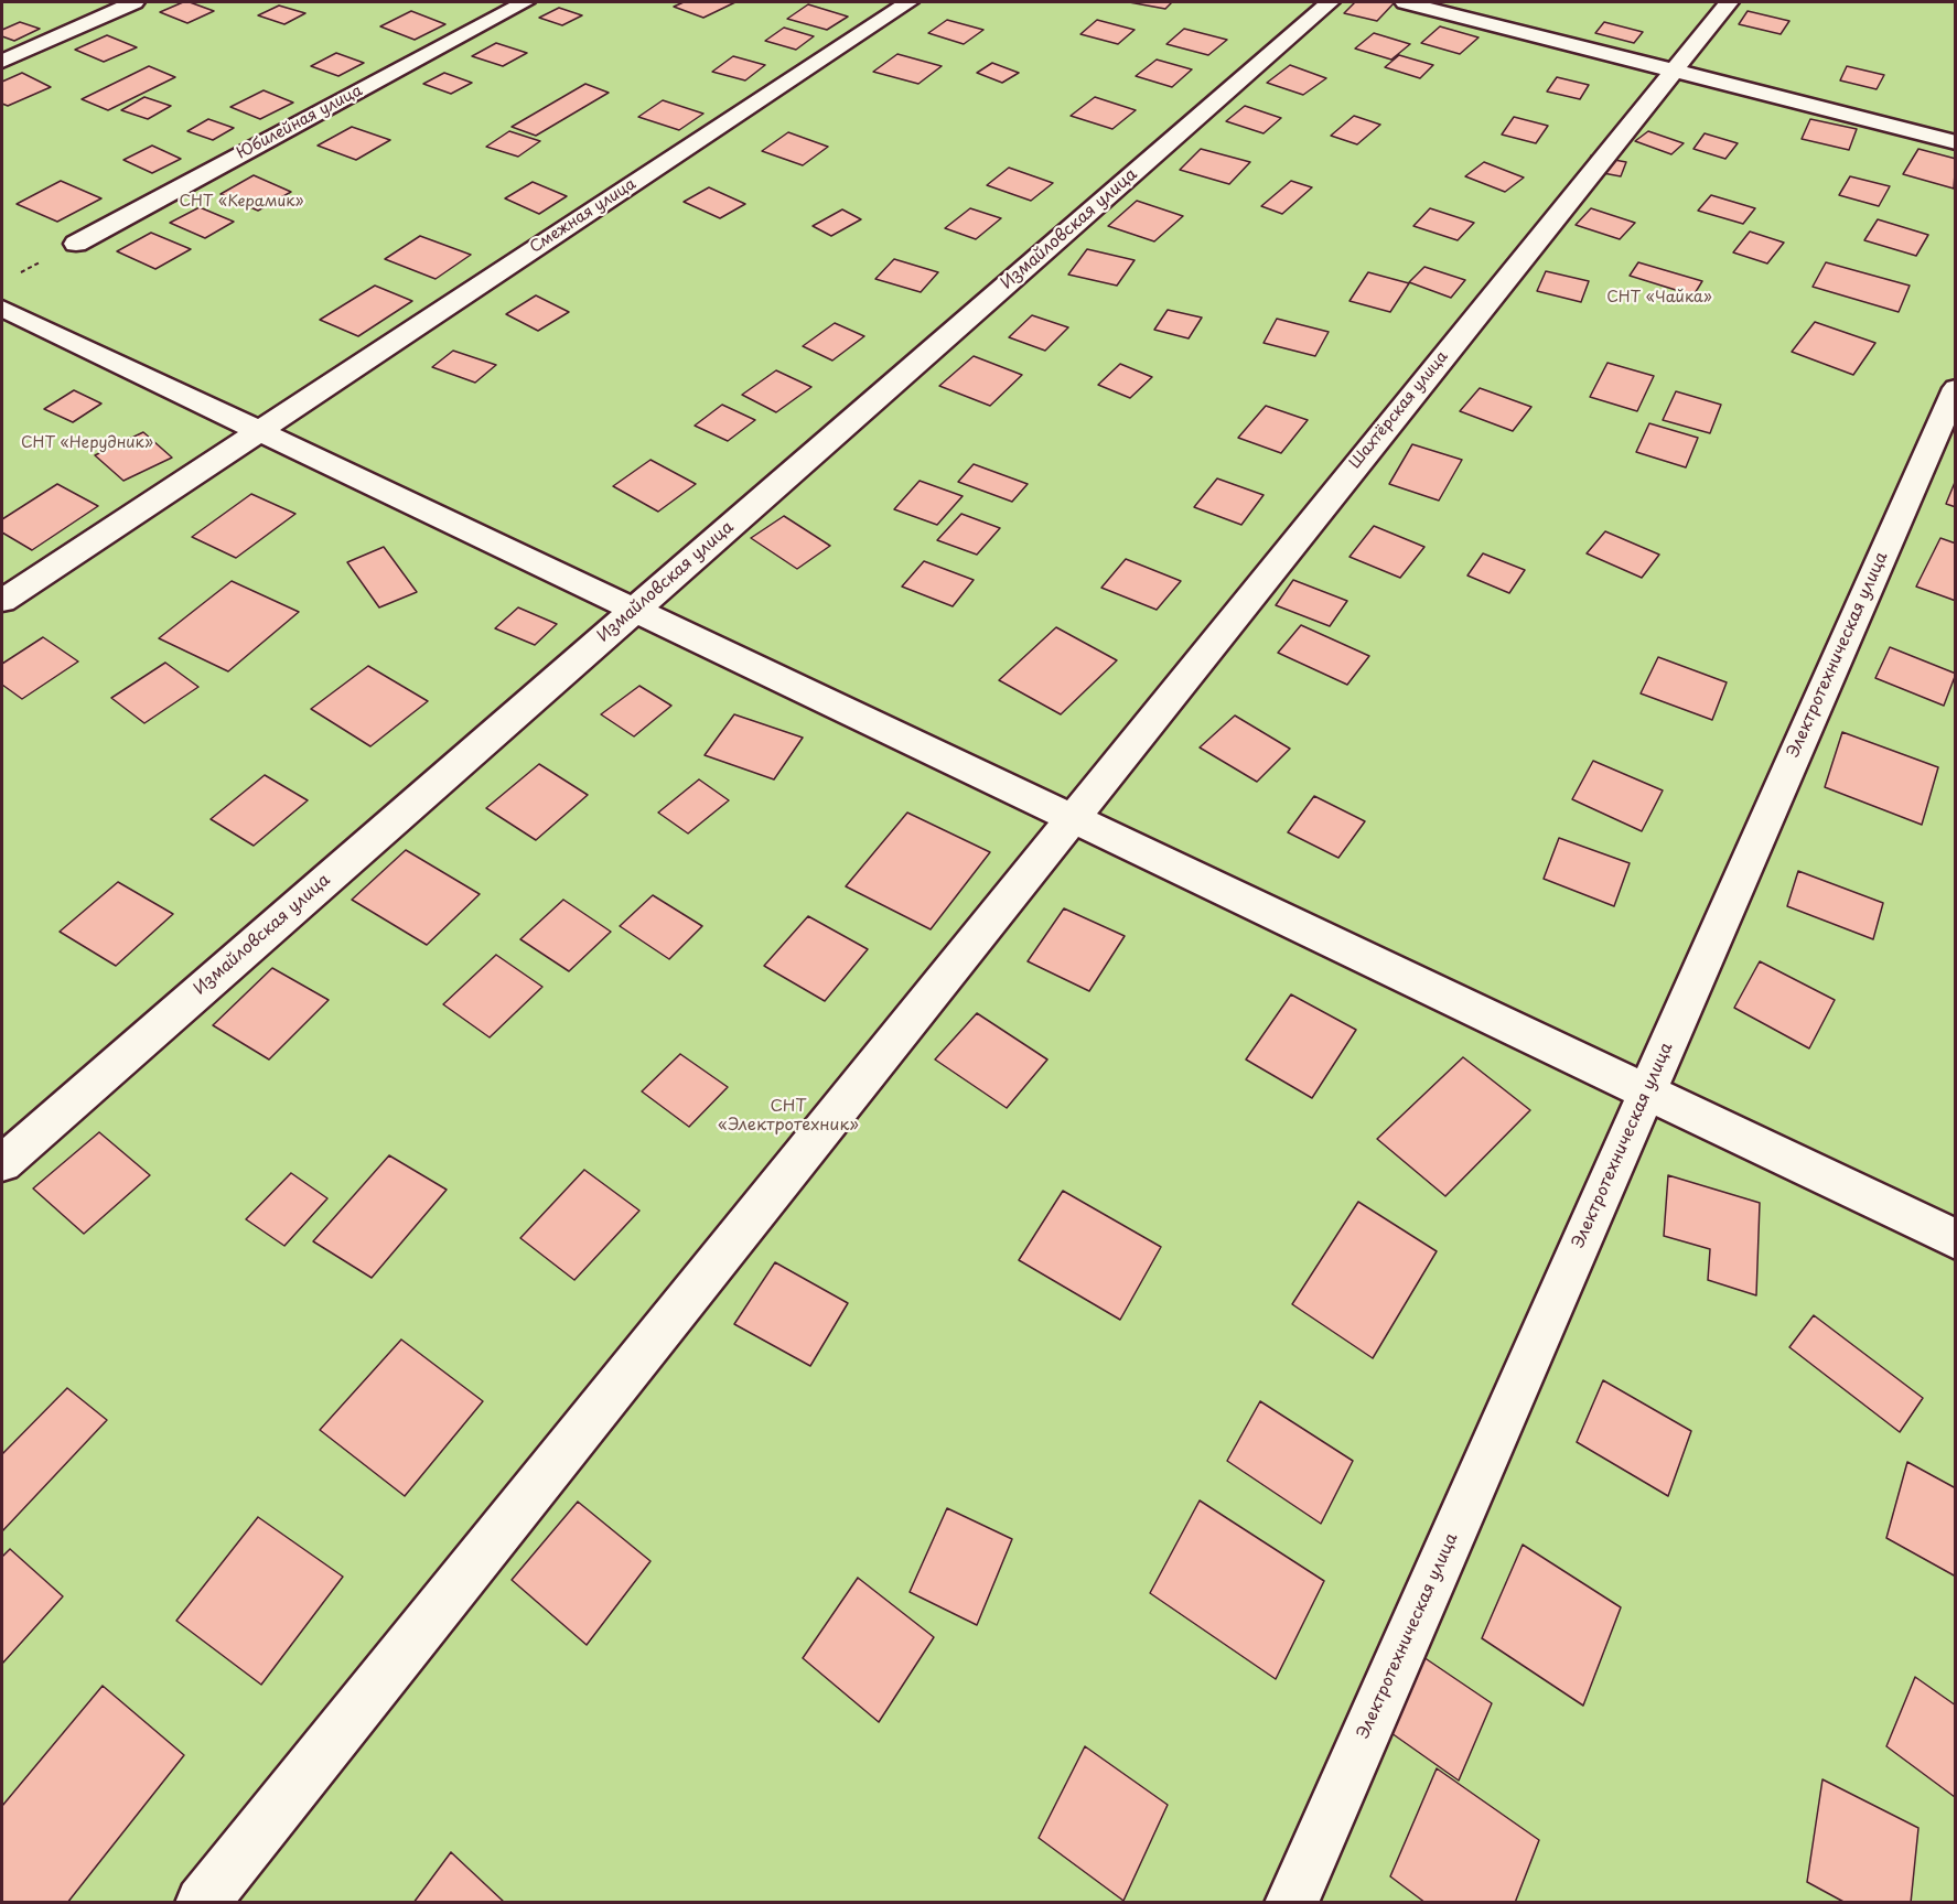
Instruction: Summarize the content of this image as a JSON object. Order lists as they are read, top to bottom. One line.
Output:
{"streets":{"street":["Юбилейная улица","Смежная улица","Измайловская улица","Шахтёрская улица","Электротехническая улица"]},"parks":["СНТ «Керамик»","СНТ «Чайка»","СНТ «Нерудник»","СНТ «Электротехник»"]}
